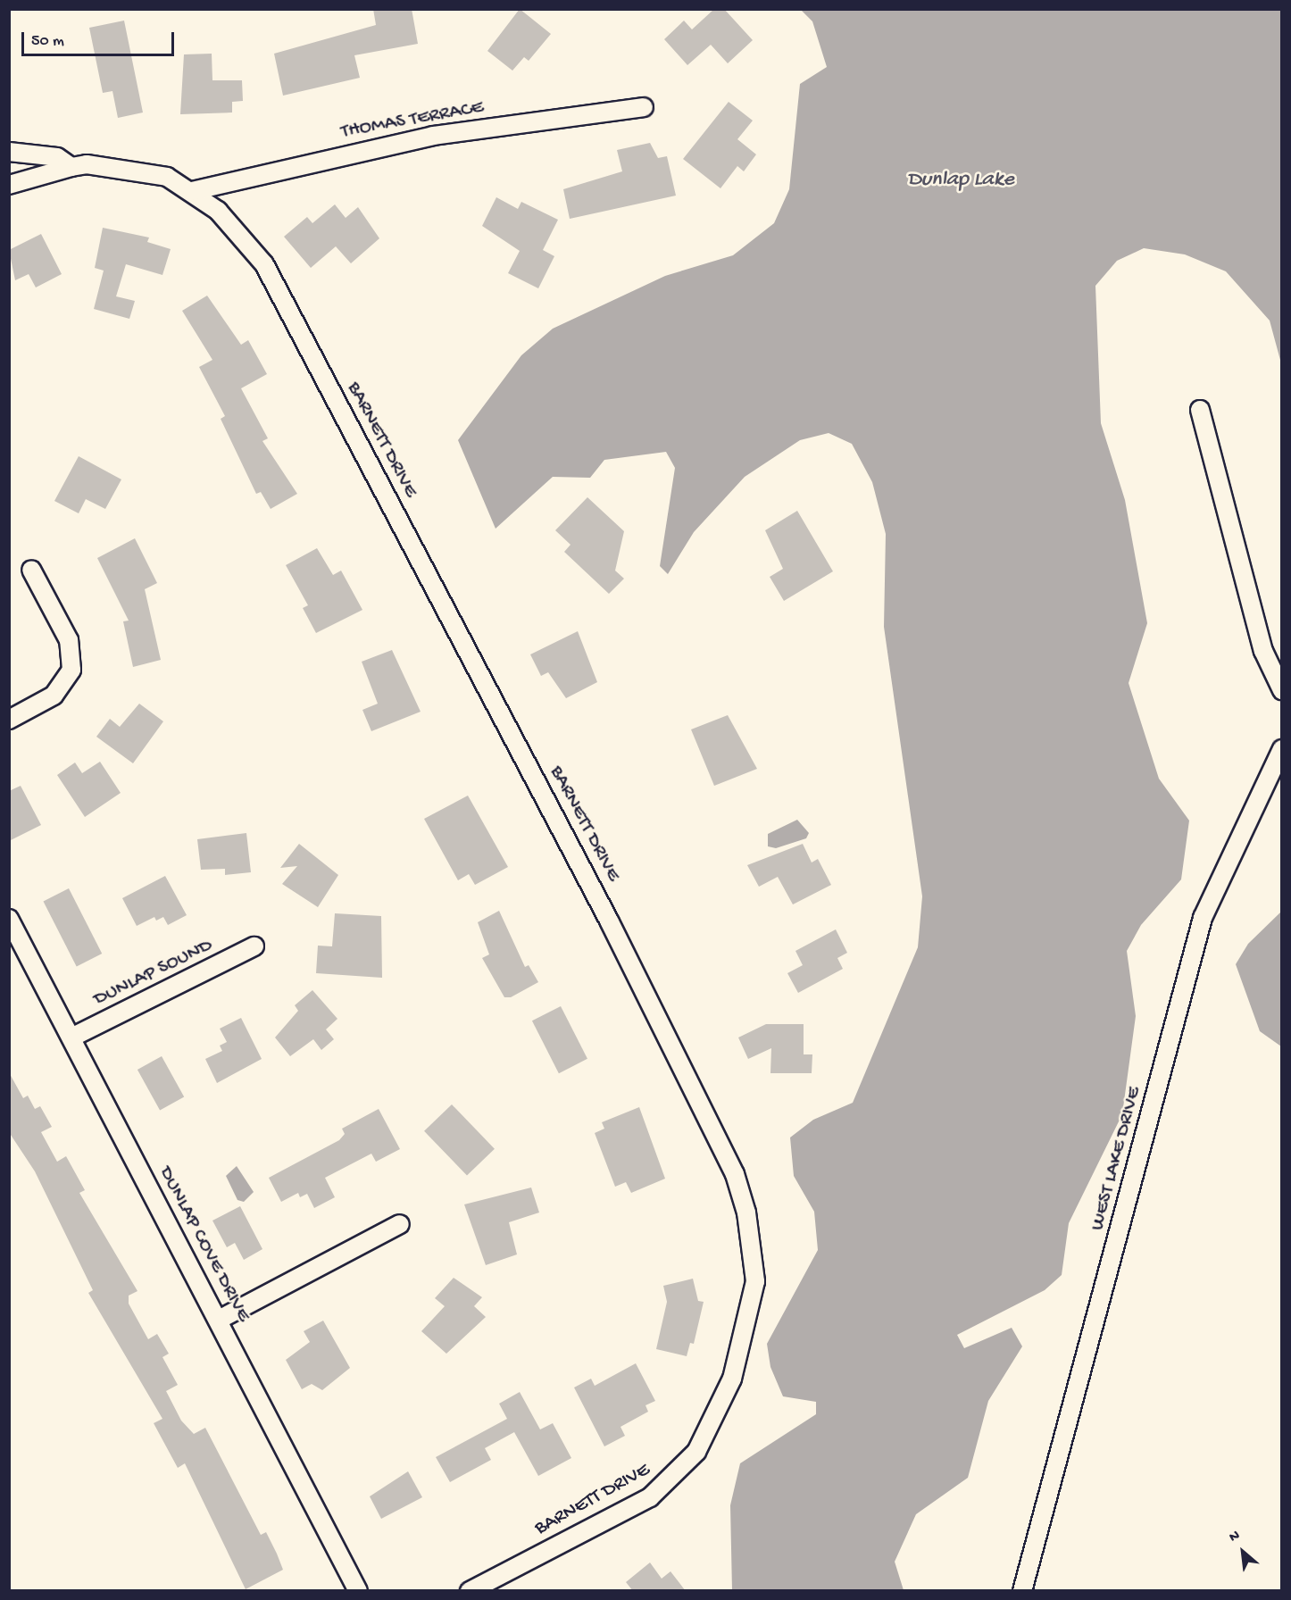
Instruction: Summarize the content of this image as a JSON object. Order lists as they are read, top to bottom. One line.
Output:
{"streets":{"street":["THOMAS TERRACE","BARNETT DRIVE","DUNLAP SOUND","WEST LAKE DRIVE","DUNLAP COVE DRIVE"]},"crossings":[["THOMAS TERRACE","BARNETT DRIVE"],["DUNLAP SOUND","DUNLAP COVE DRIVE"]],"water":["Dunlap Lake"],"scale_bar":"50 m","north":"top left"}
